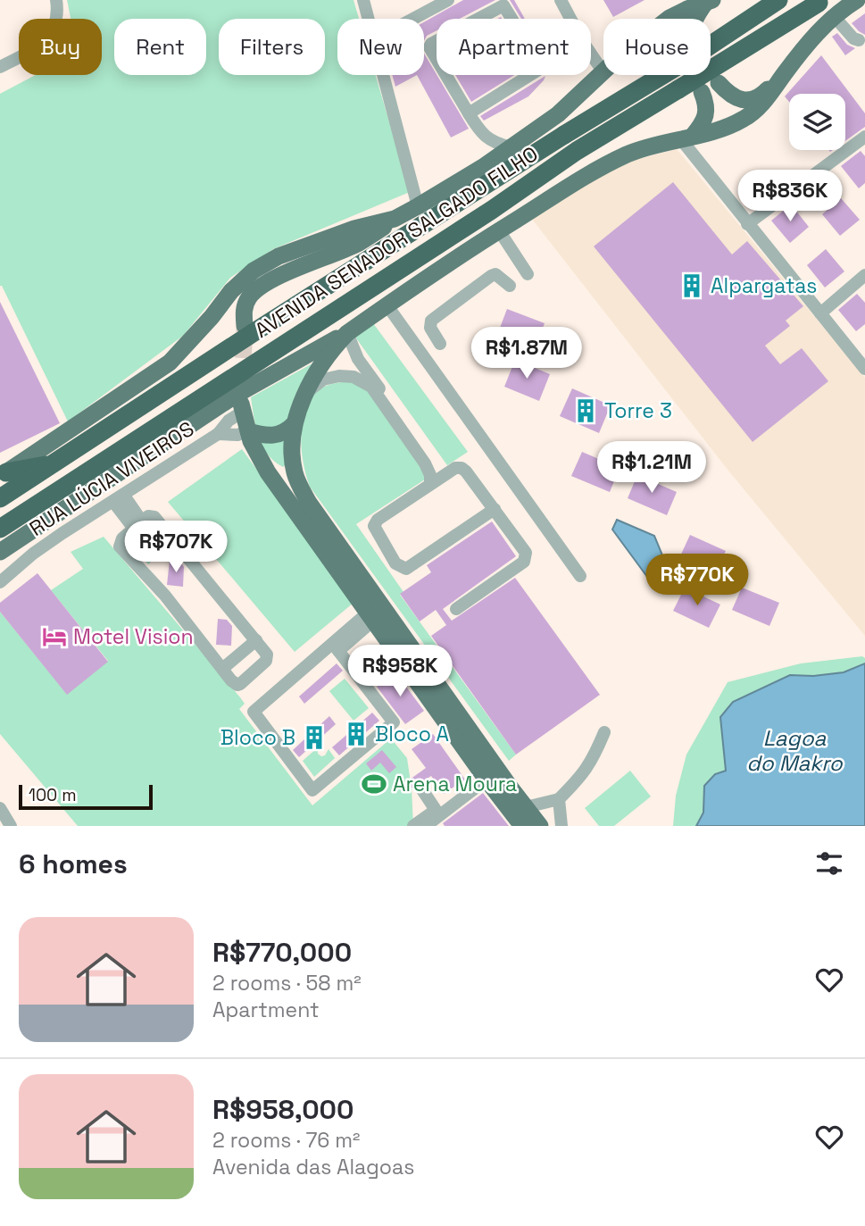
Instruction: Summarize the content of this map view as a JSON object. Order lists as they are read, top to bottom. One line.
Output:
{"streets":{"highway":["AVENIDA SENADOR SALGADO FILHO"],"street":["RUA LÚCIA VIVEIROS"]},"water":["Lagoa do Makro"],"places":{"building":["Alpargatas","Torre 3","Bloco A","Bloco B"],"hotel":["Motel Vision"],"sports":["Arena Moura"]},"scale_bar":"100 m","page":{"chip":["Buy","Rent","Filters","New","Apartment","House"],"price":["R$836K","R$1.87M","R$1.21M","R$707K","R$770K","R$958K"],"scale":"100 m","heading":"6 homes","list":[{"name":"R$770,000","note":"2 rooms · 58 m² · Apartment"},{"name":"R$958,000","note":"2 rooms · 76 m² · Avenida das Alagoas"}]}}
